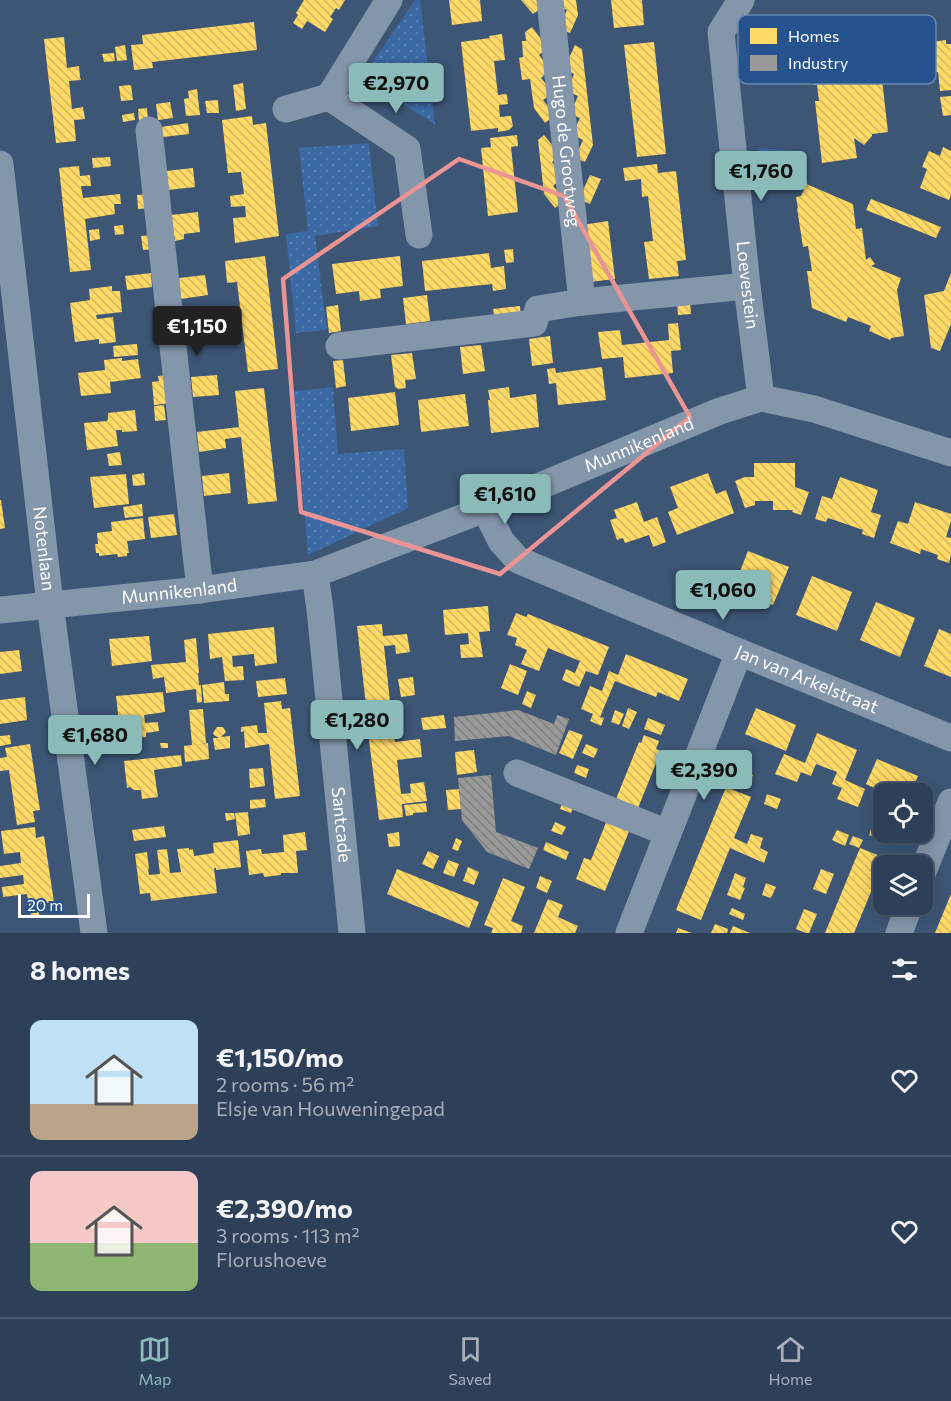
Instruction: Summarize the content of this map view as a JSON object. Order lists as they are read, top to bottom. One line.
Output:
{"streets":{"street":["Hugo de Grootweg","Loevestein","Munnikenland","Notenlaan","Jan van Arkelstraat","Santcade"]},"crossings":[["Loevestein","Munnikenland"],["Munnikenland","Notenlaan"],["Munnikenland","Jan van Arkelstraat"],["Munnikenland","Santcade"]],"legend":["Homes","Industry"],"scale_bar":"20 m","page":{"price":["€2,970","€1,760","€1,150","€1,610","€1,060","€1,280","€1,680","€2,390"],"scale":"20 m","heading":"8 homes","list":[{"name":"€1,150/mo","note":"2 rooms · 56 m² · Elsje van Houweningepad"},{"name":"€2,390/mo","note":"3 rooms · 113 m² · Florushoeve"}],"tabs":["Map","Saved","Home"]}}
